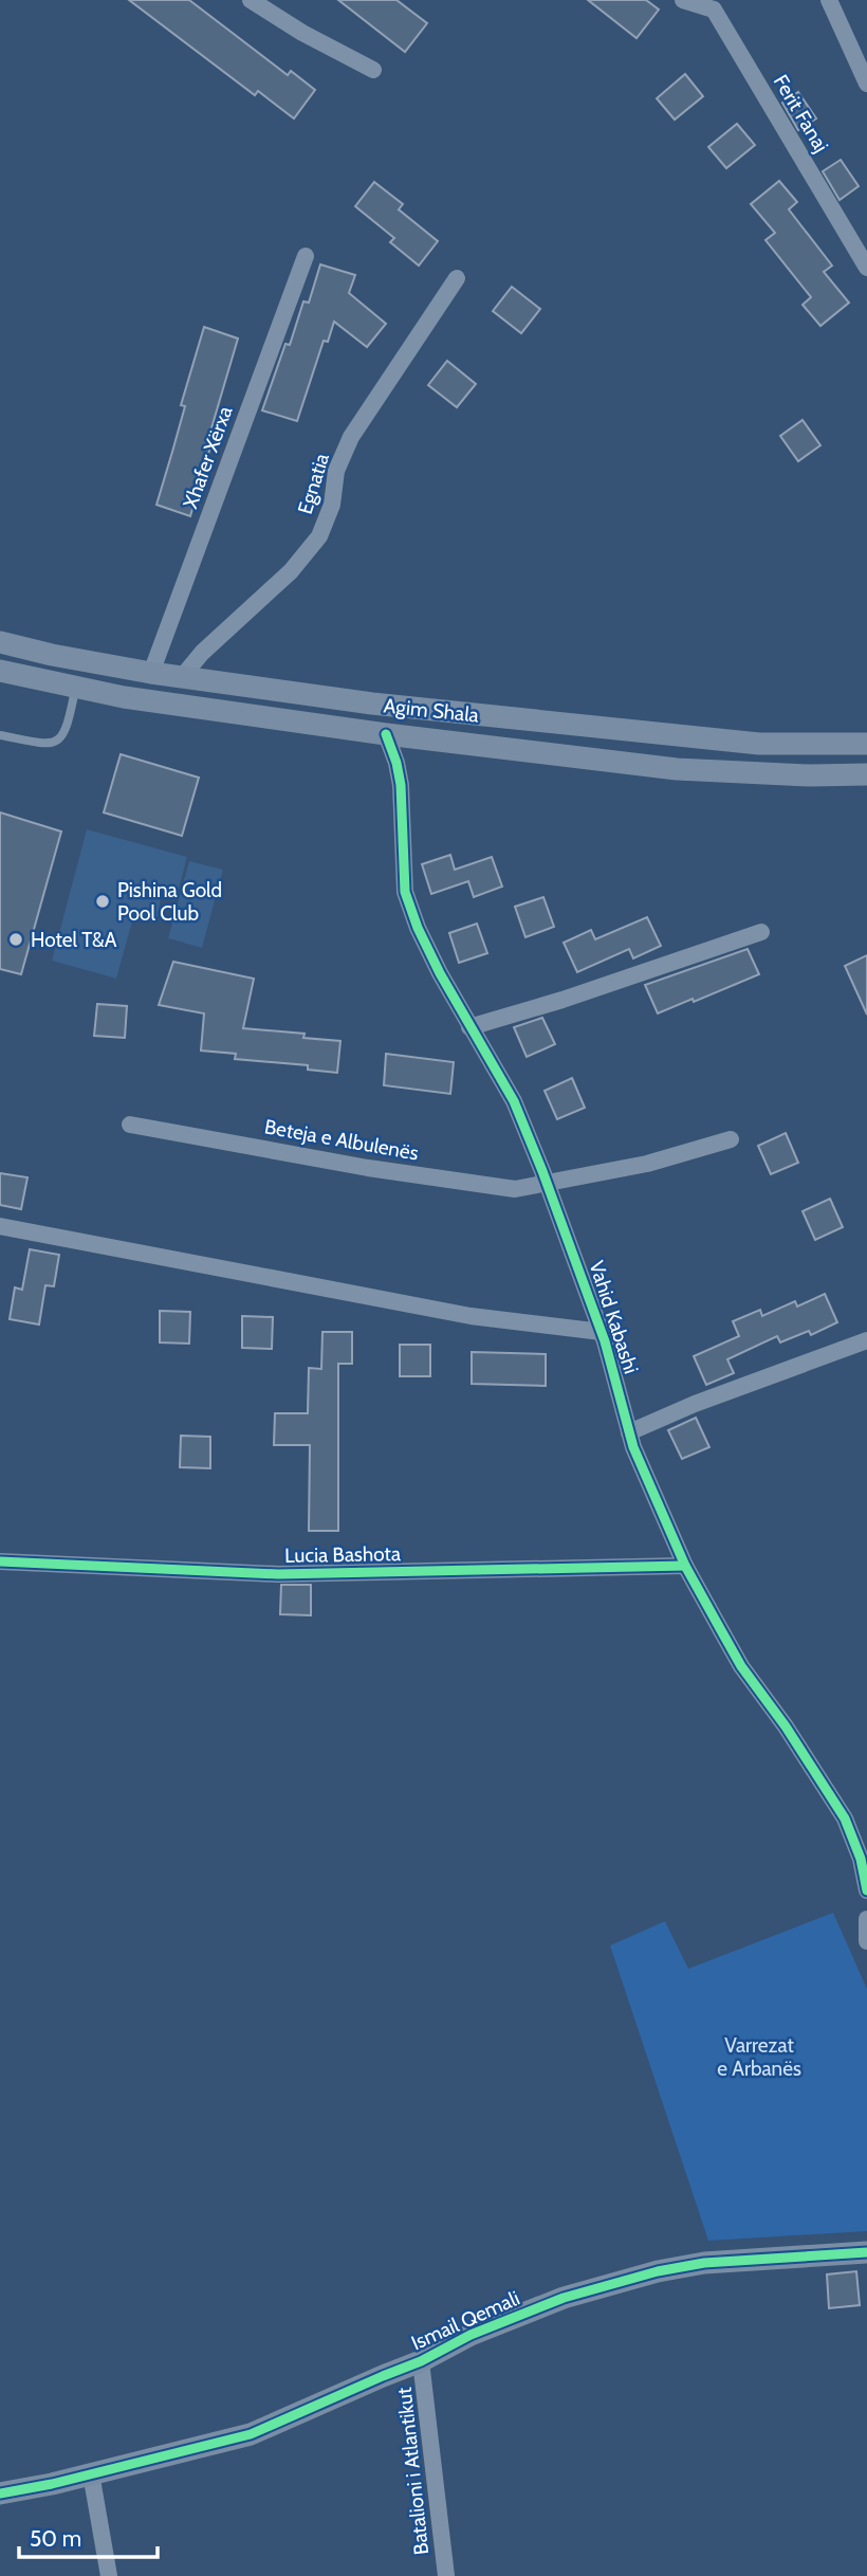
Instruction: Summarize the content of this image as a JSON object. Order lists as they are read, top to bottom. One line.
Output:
{"streets":{"main road":["Agim Shala","Ismail Qemali"],"street":["Ferit Fanaj","Xhafer Xërxa","Egnatia","Beteja e Albulenës","Vahid Kabashi","Lucia Bashota","Batalioni i Atlantikut"]},"crossings":[["Xhafer Xërxa","Agim Shala"],["Egnatia","Agim Shala"],["Agim Shala","Vahid Kabashi"],["Beteja e Albulenës","Vahid Kabashi"],["Vahid Kabashi","Lucia Bashota"],["Ismail Qemali","Batalioni i Atlantikut"]],"parks":["Varrezat e Arbanës"],"places":["Pishina Gold Pool Club","Hotel T&A"],"scale_bar":"50 m"}
